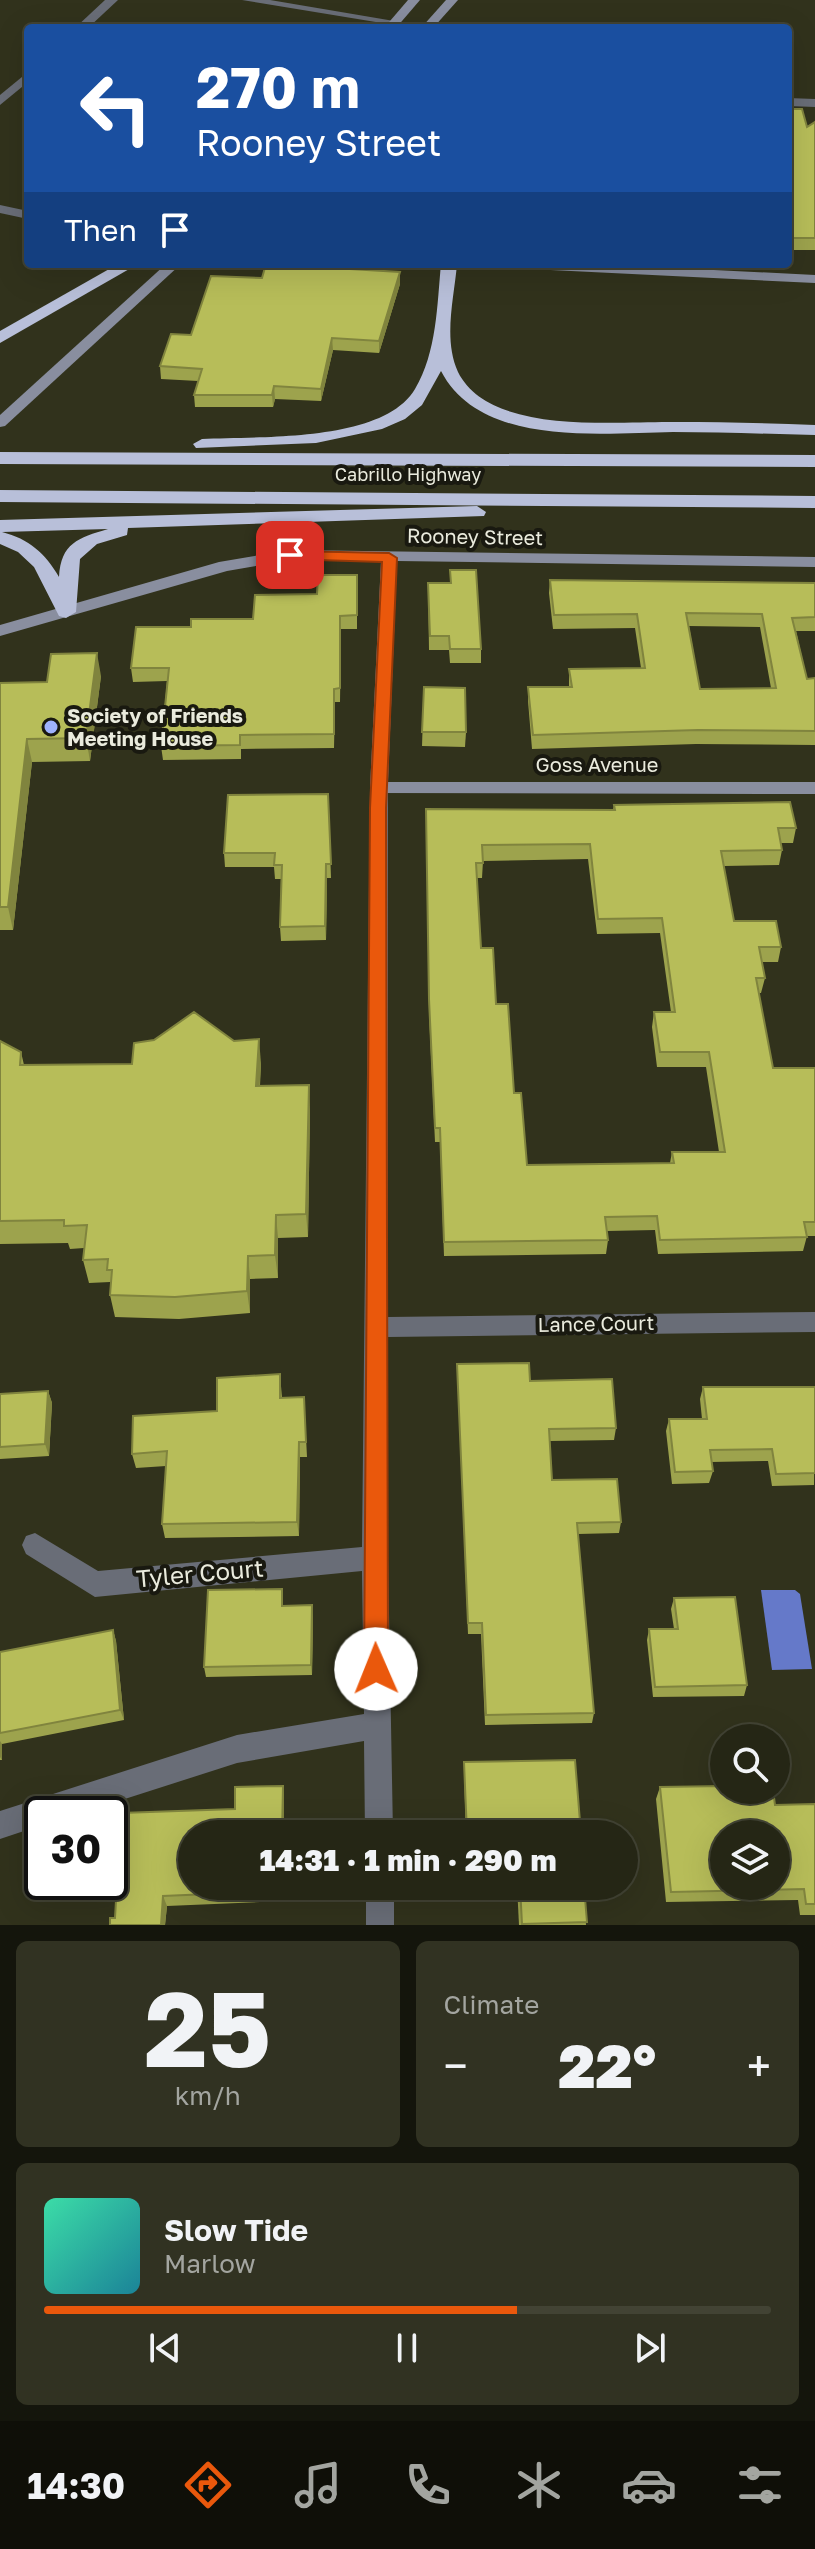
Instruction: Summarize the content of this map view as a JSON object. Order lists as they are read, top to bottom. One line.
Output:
{"streets":{"highway":["Cabrillo Highway"],"street":["Rooney Street","Goss Avenue","Lance Court","Tyler Court"]},"places":["Society of Friends Meeting House"],"page":{"turn":["270 m","Rooney Street"],"then":"Then","limit":"30","trip":"14:31 · 1 min · 290 m","tile":[["25","km/h"],"Climate"],"heat":["−","22°","+"],"song":["Slow Tide","Marlow"],"tabs":"14:30"}}
